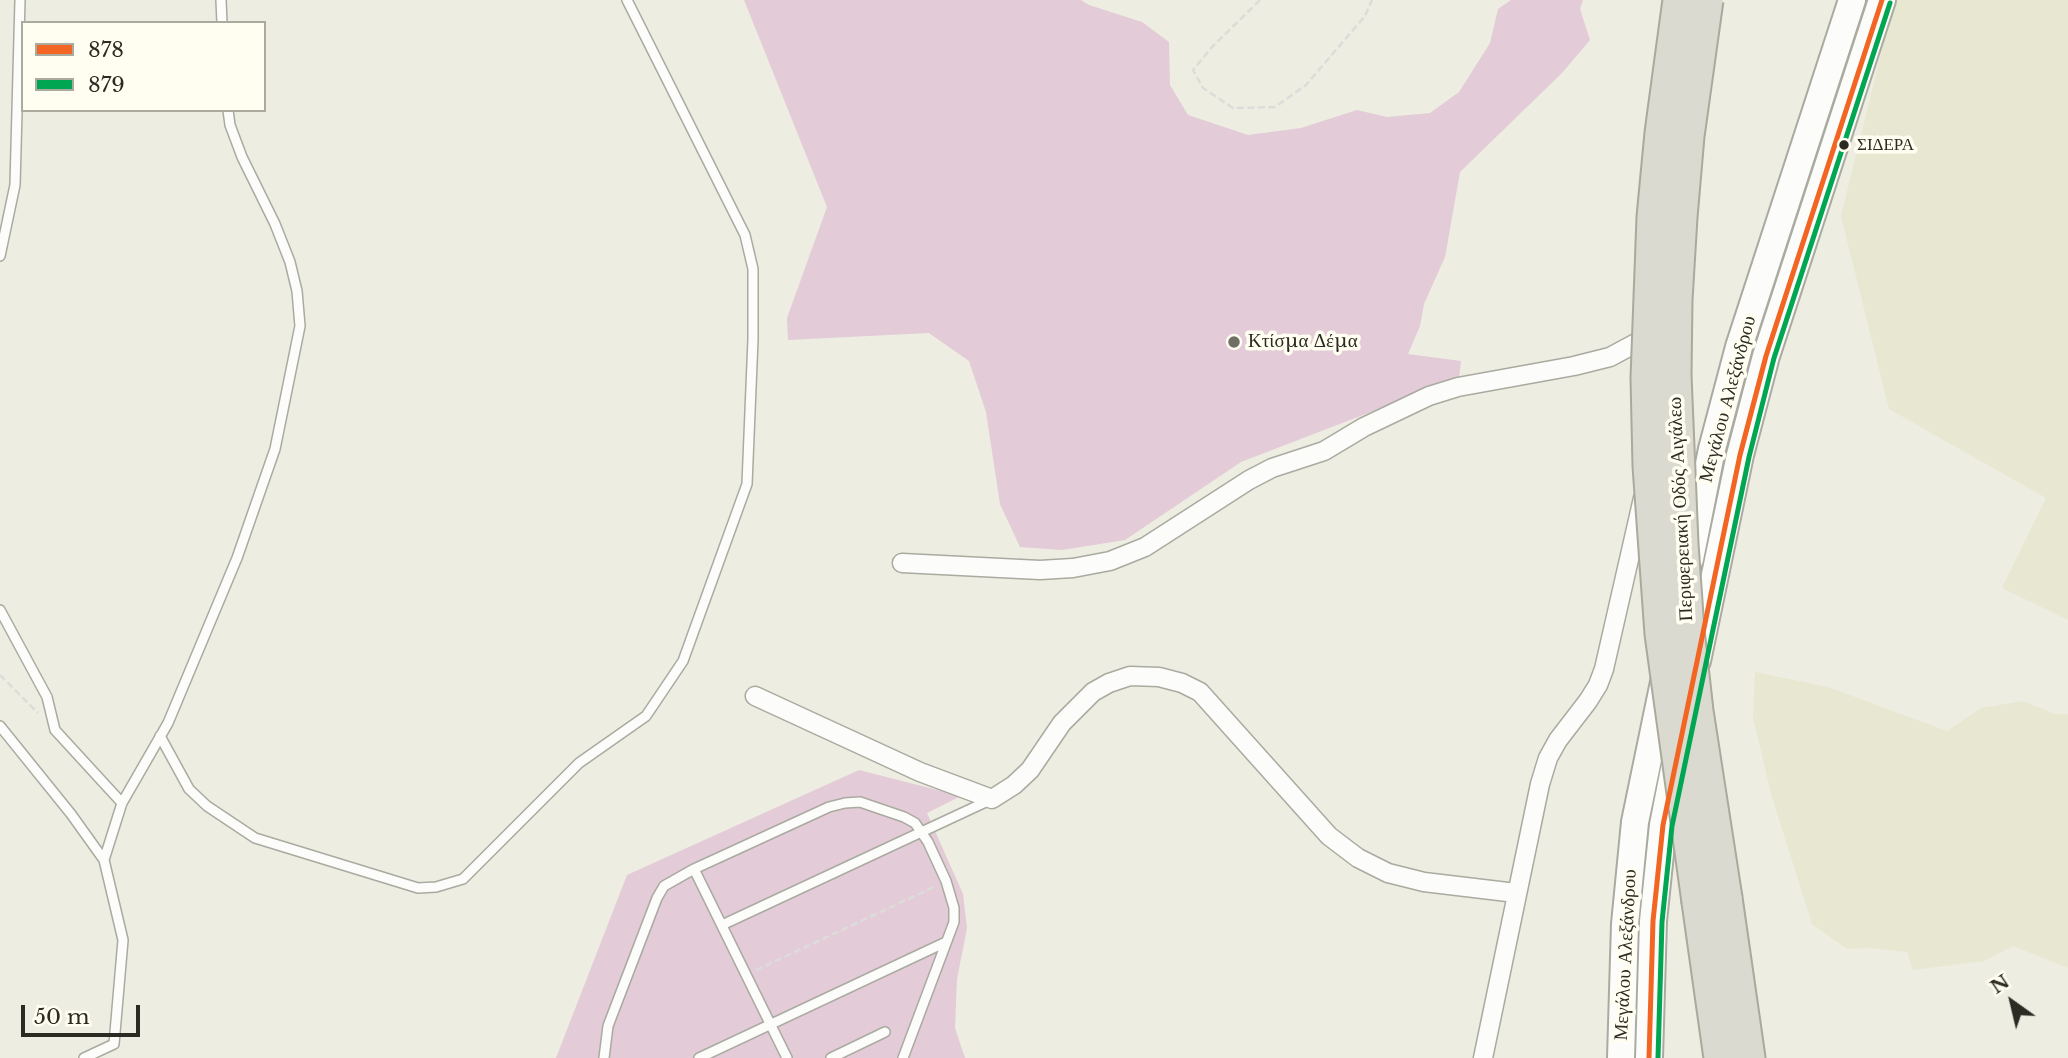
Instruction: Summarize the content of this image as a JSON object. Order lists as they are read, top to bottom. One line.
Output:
{"streets":{"highway":["Περιφερειακή Οδός Αιγάλεω"],"main road":["Μεγάλου Αλεξάνδρου"]},"places":["ΣΙΔΕΡΑ","Κτίσμα Δέμα"],"lines":["transit line 878","transit line 879"],"legend":["878","879"],"scale_bar":"50 m","north":"top left"}
